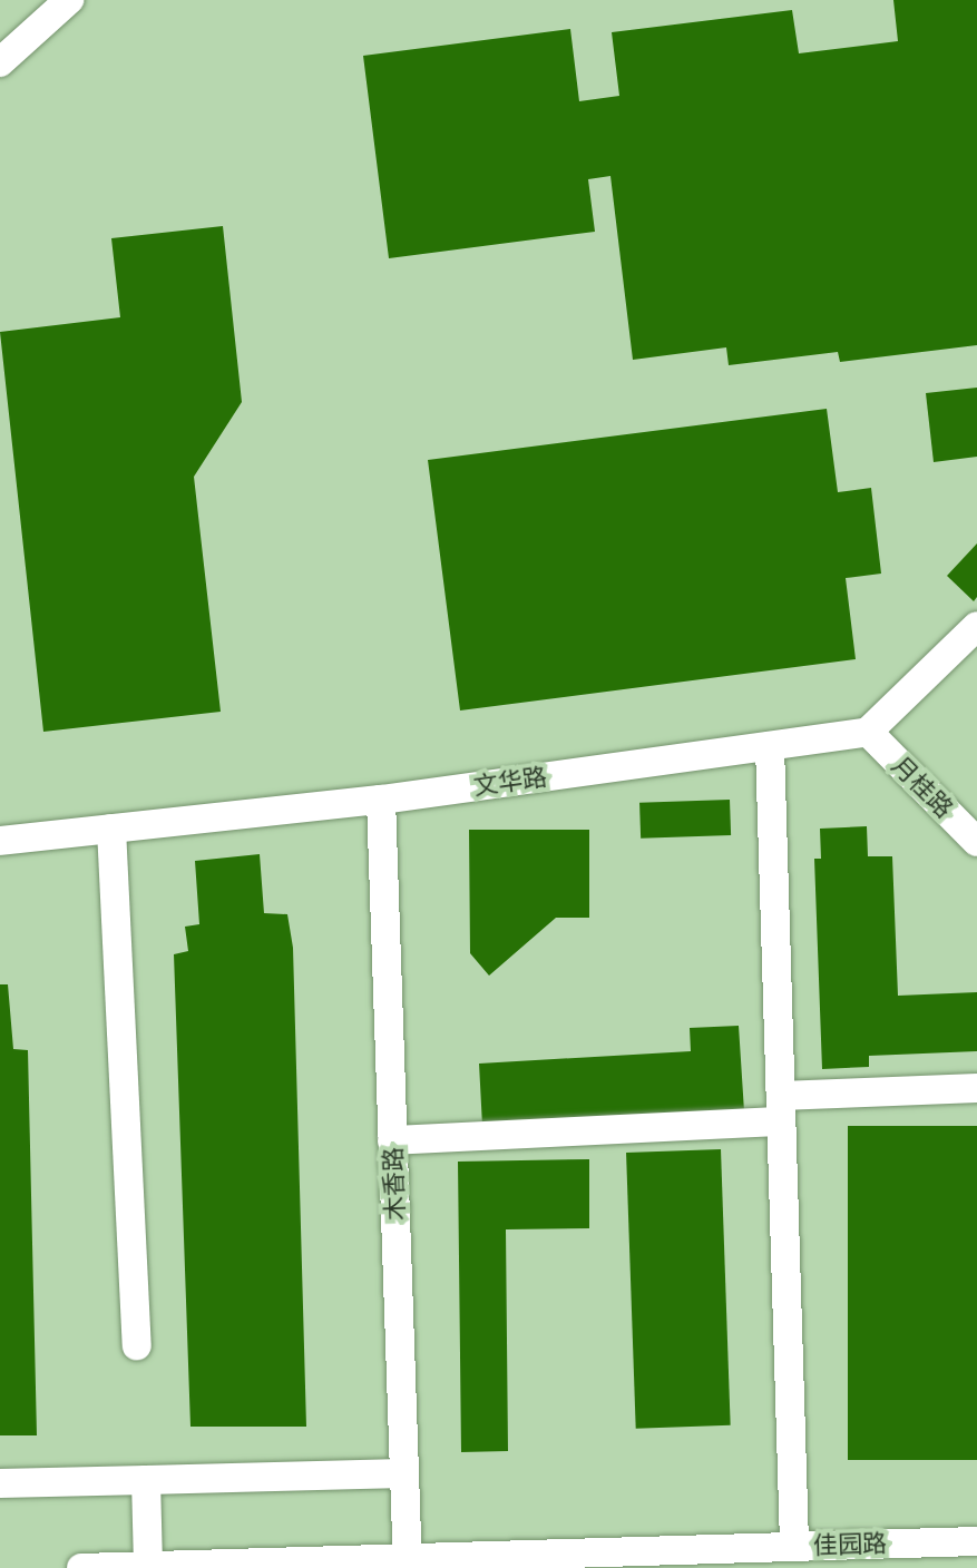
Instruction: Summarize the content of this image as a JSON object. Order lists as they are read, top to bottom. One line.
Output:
{"streets":{"street":["文华路","月桂路","木香路","佳园路"]},"crossings":[["文华路","月桂路"],["文华路","木香路"],["木香路","佳园路"]]}
